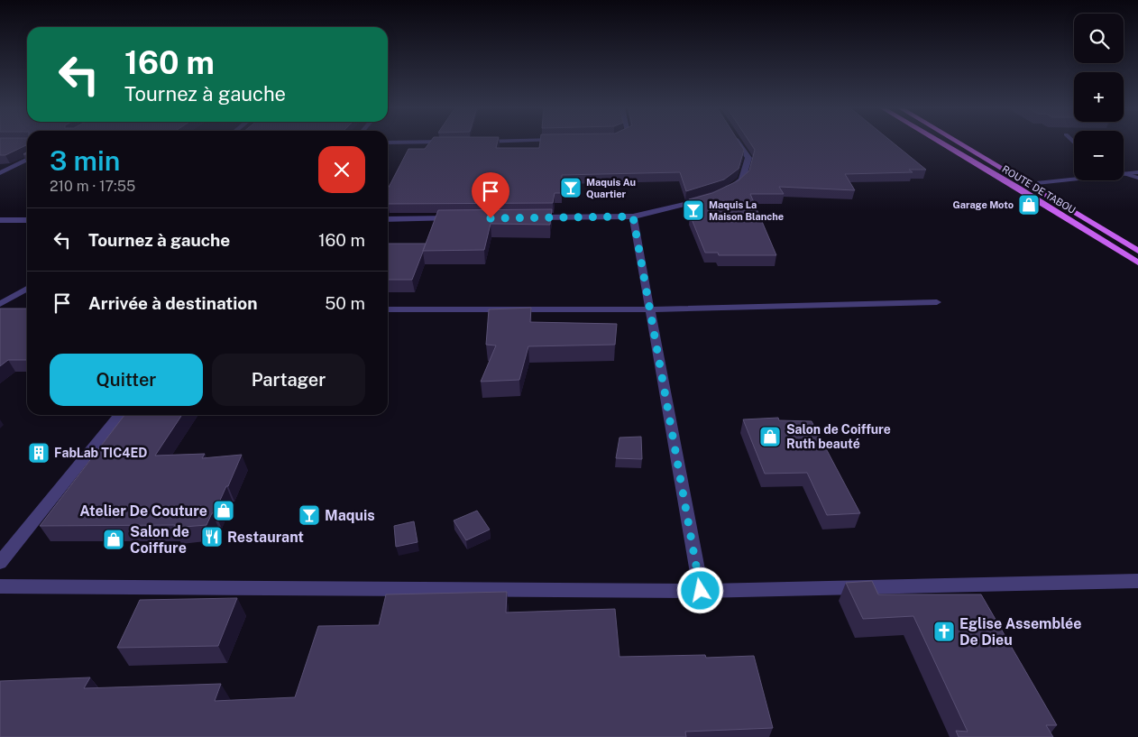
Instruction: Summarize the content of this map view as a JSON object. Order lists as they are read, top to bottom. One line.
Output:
{"streets":{"main road":["ROUTE DE TABOU"]},"places":{"bar":["Maquis Au Quartier","Maquis La Maison Blanche","Maquis"],"shop":["Garage Moto","Salon de Coiffure Ruth beauté","Atelier De Couture","Salon de Coiffure"],"building":["FabLab TIC4ED"],"restaurant":["Restaurant"],"church":["Eglise Assemblée De Dieu"]},"page":{"map_buttons":["+","−"],"turn":["160 m","Tournez à gauche"],"heading":["3 min","210 m · 17:55"],"list":[{"name":"Tournez à gauche","value":"160 m"},{"name":"Arrivée à destination","value":"50 m"}],"buttons":["Quitter","Partager"]}}
